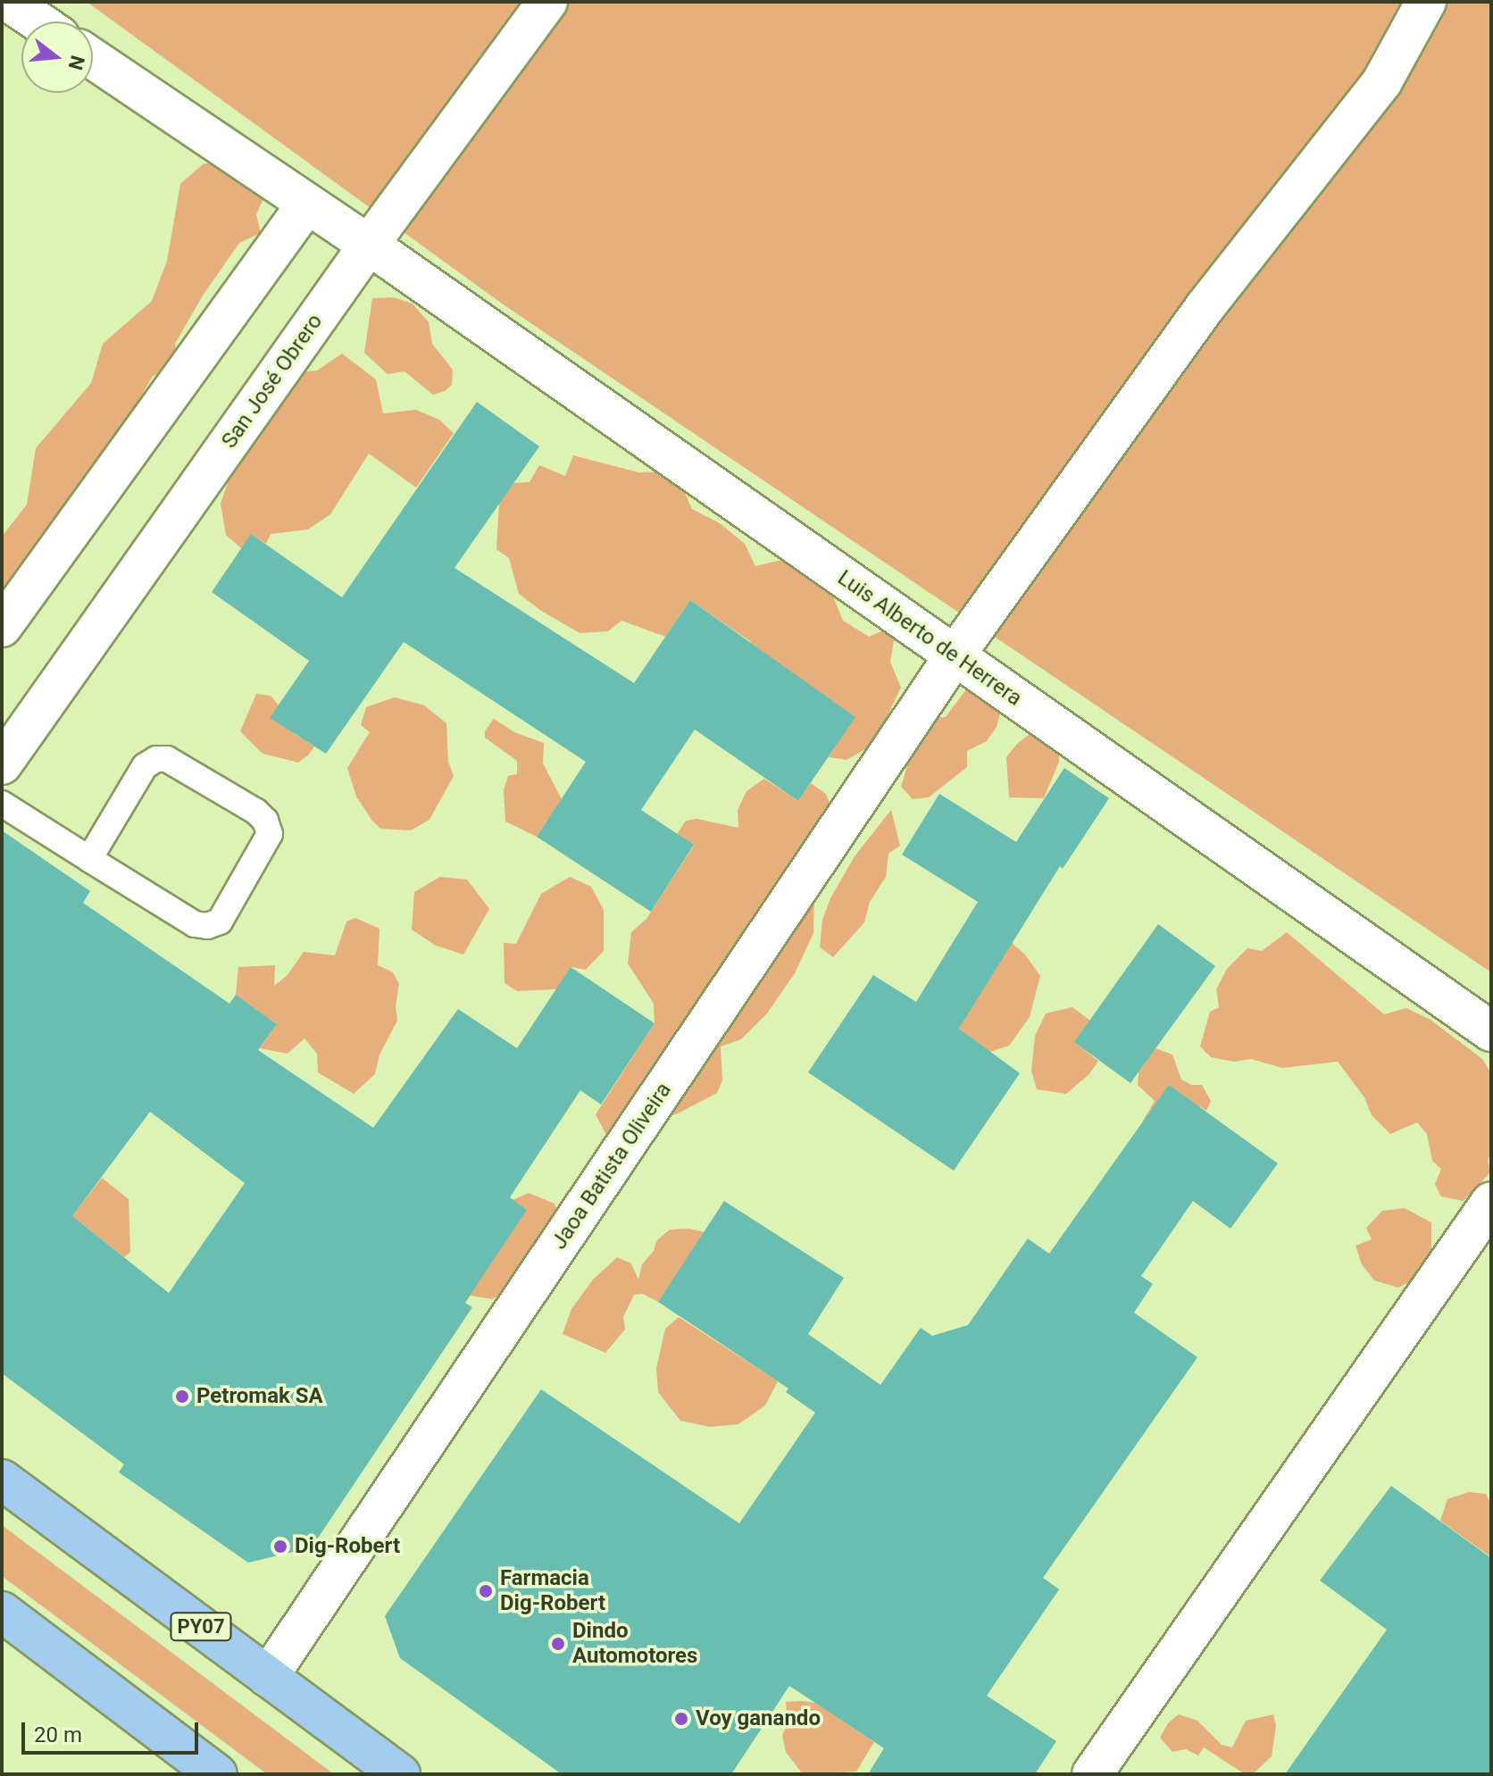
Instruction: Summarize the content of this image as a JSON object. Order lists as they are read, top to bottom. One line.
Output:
{"streets":{"highway":["PY07"],"street":["San José Obrero","Luis Alberto de Herrera","Jaoa Batista Oliveira"]},"crossings":[["San José Obrero","Luis Alberto de Herrera"],["Luis Alberto de Herrera","Jaoa Batista Oliveira"],["Jaoa Batista Oliveira","PY07"]],"places":["Petromak SA","Dig-Robert","Farmacia Dig-Robert","Dindo Automotores","Voy ganando"],"scale_bar":"20 m","north":"right"}
